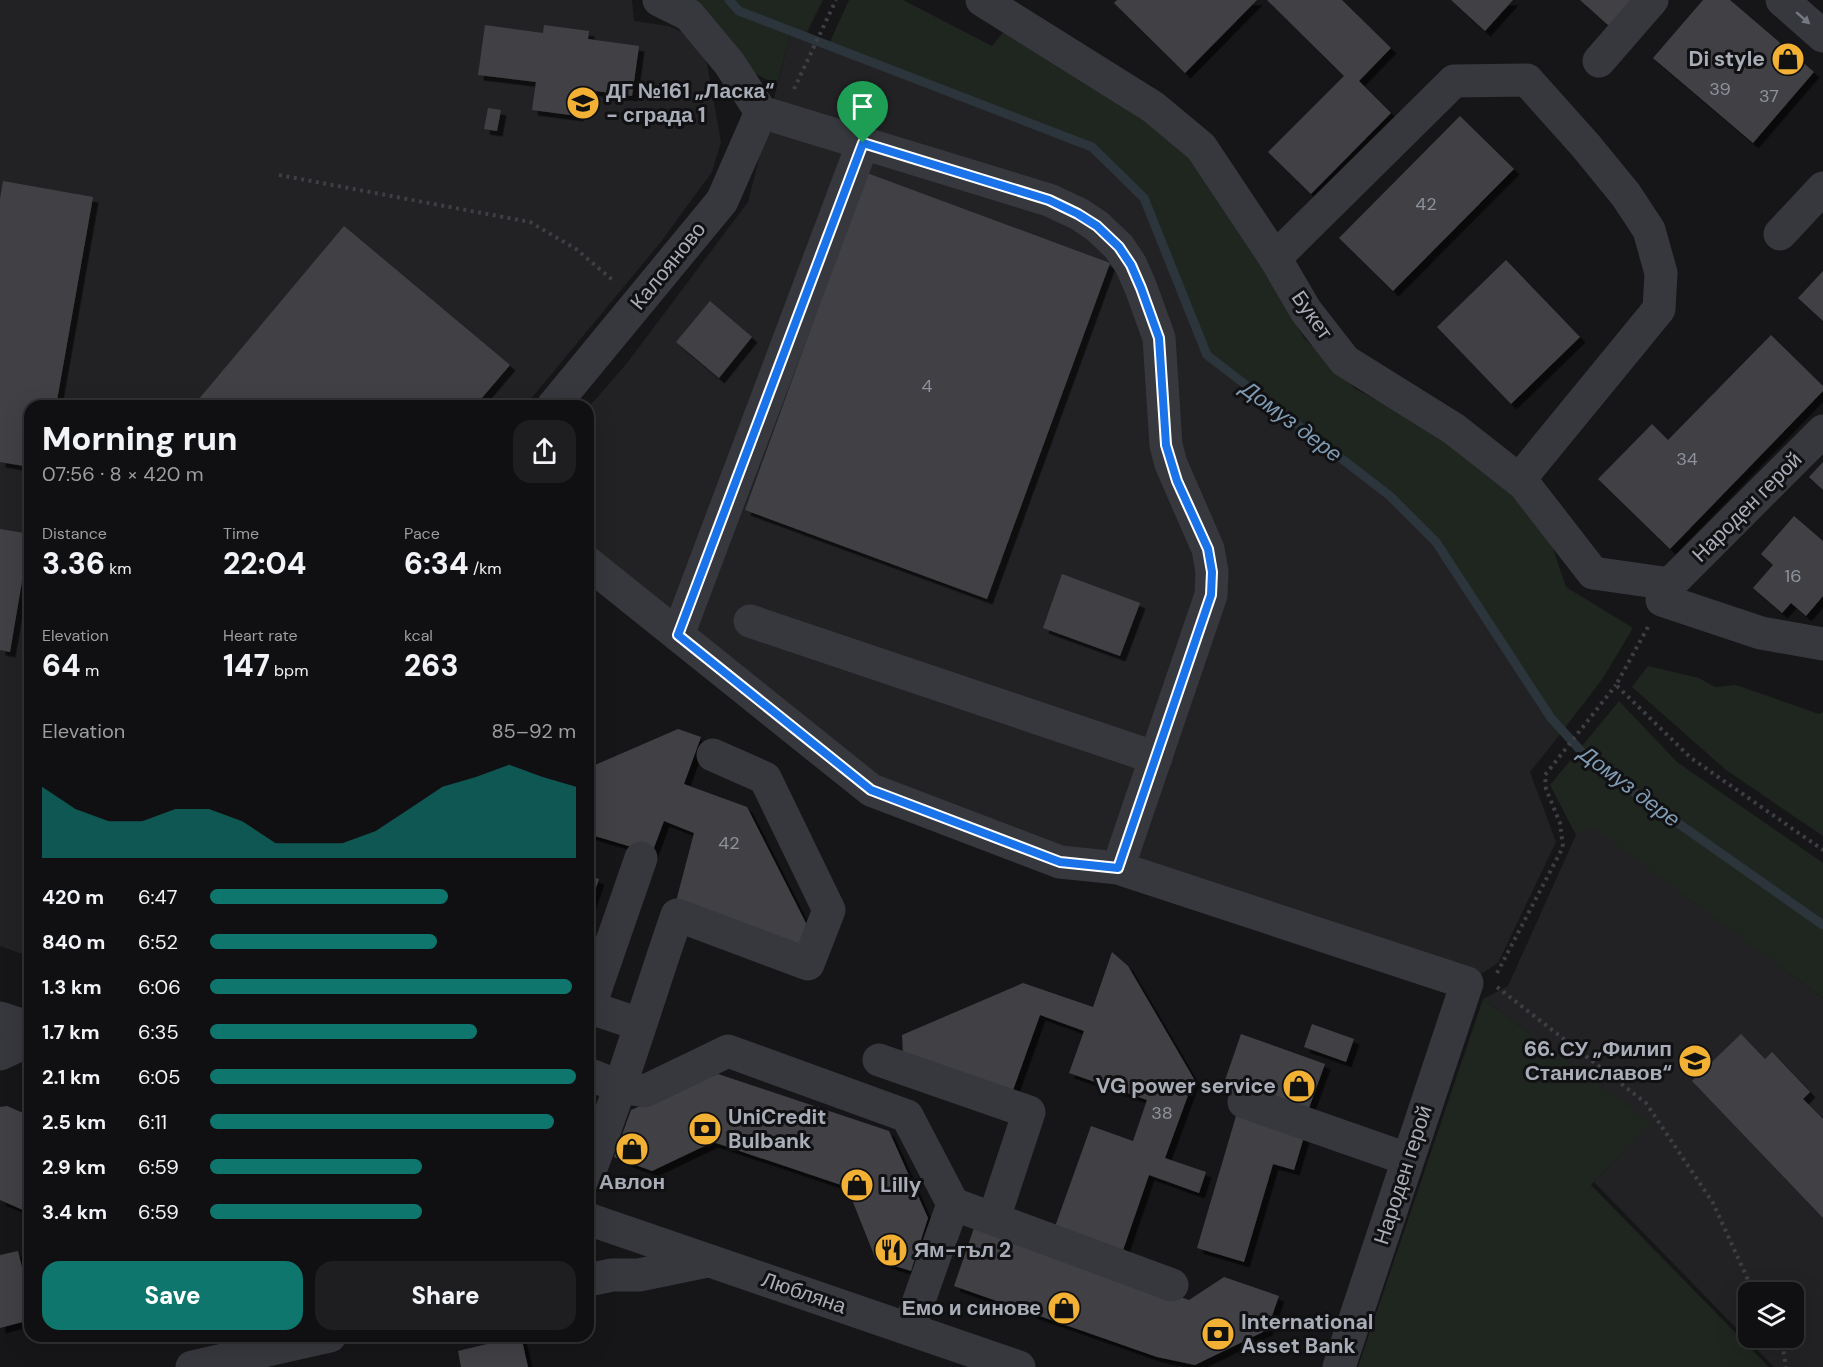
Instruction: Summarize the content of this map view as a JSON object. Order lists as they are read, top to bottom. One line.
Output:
{"streets":{"street":["Калояново","Букет","Народен герой","Любляна"]},"crossings":[["Букет","Народен герой"]],"water":["Домуз дере"],"places":{"shop":["Di style","VG power service","Авлон","Lilly","Емо и синове"],"school or university":["ДГ №161 „Ласка“ - сграда 1","66. СУ „Филип Станиславов“"],"bank":["UniCredit Bulbank","International Asset Bank"],"restaurant":["Ям-гъл 2"]},"house_numbers":["39","37","42","4","34","16","42","38"],"page":{"heading":["Morning run","07:56 · 8 × 420 m"],"stats":[["Distance","3.36 km"],["Time","22:04"],["Pace","6:34 /km"],["Elevation","64 m"],["Heart rate","147 bpm"],["kcal","263"]],"chart":["Elevation","85–92 m"],"list":[{"name":"420 m","note":"6:47"},{"name":"840 m","note":"6:52"},{"name":"1.3 km","note":"6:06"},{"name":"1.7 km","note":"6:35"},{"name":"2.1 km","note":"6:05"},{"name":"2.5 km","note":"6:11"},{"name":"2.9 km","note":"6:59"},{"name":"3.4 km","note":"6:59"}],"buttons":["Save","Share"]}}
